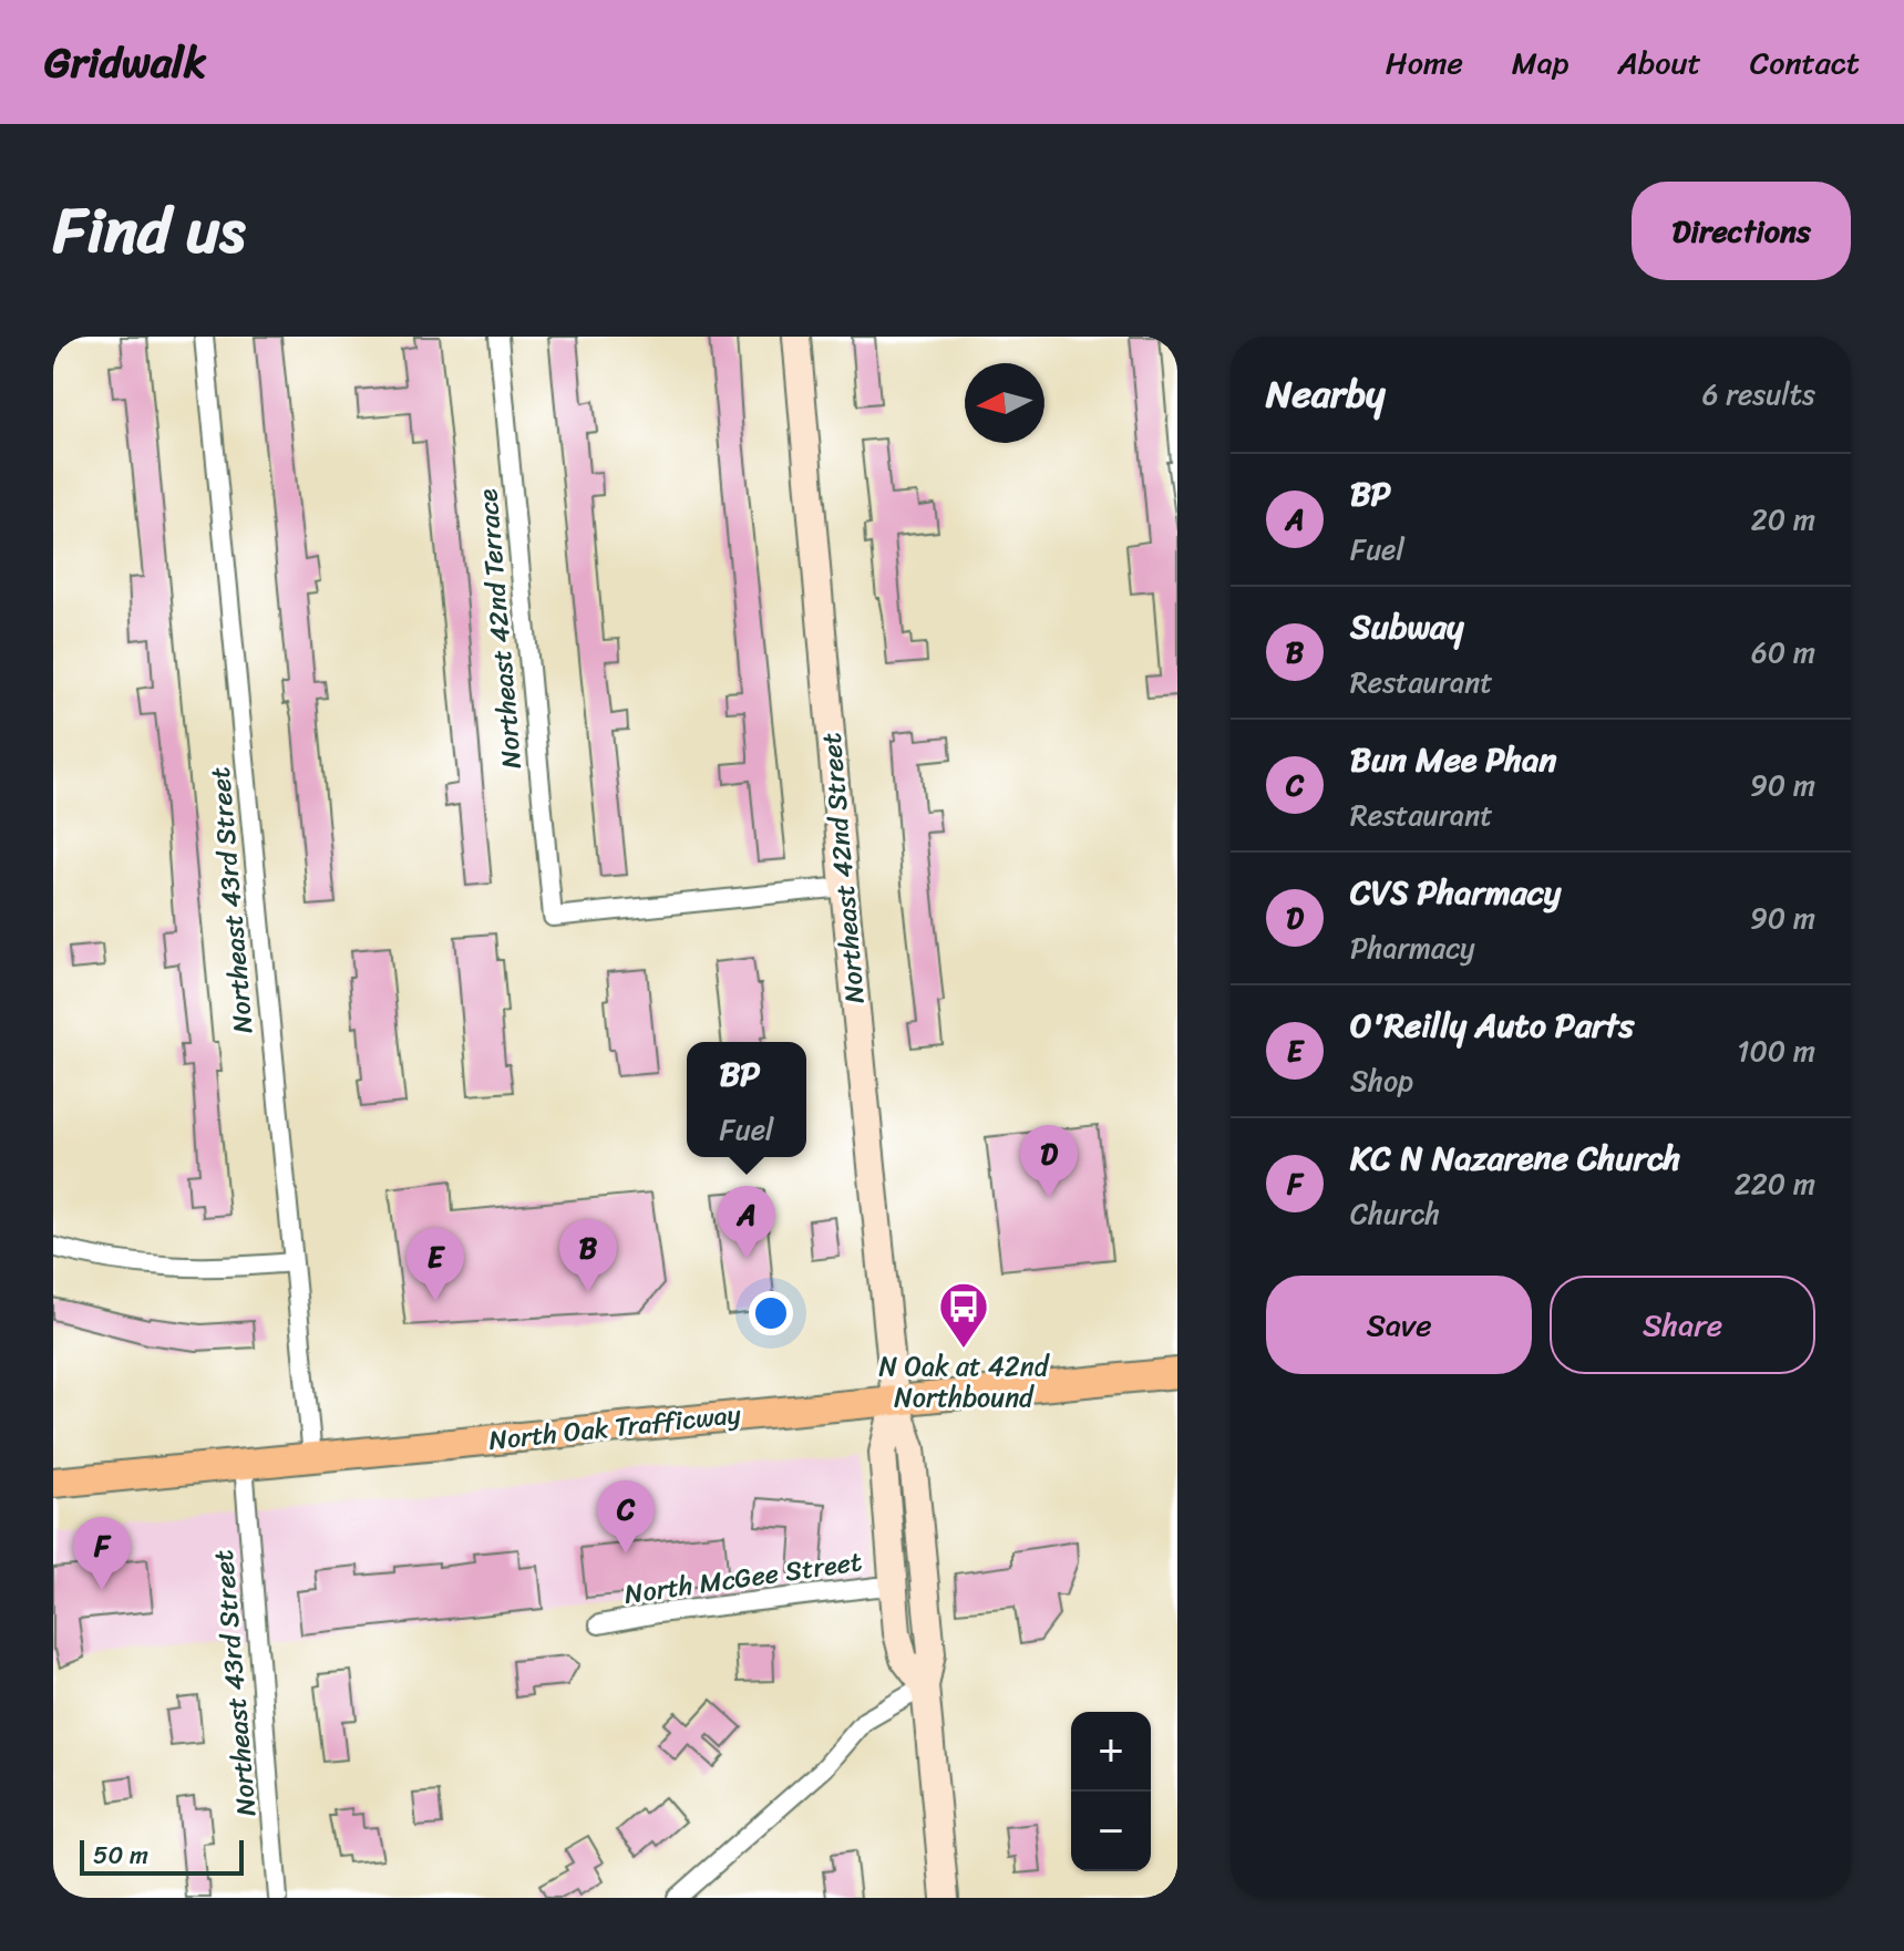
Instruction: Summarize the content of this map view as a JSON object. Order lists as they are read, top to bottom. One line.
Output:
{"streets":{"main road":["Northeast 42nd Street","North Oak Trafficway"],"street":["Northeast 42nd Terrace","Northeast 43rd Street","North McGee Street"]},"crossings":[["Northeast 42nd Terrace","Northeast 42nd Street"],["Northeast 42nd Street","North Oak Trafficway"],["Northeast 43rd Street","North Oak Trafficway"]],"places":{"bus stop":["N Oak at 42nd Northbound"]},"scale_bar":"50 m","north":"left","page":{"header":"Gridwalk","nav":["Home","Map","About","Contact"],"title":"Find us","buttons":["Directions",["Save","Share"]],"heading":["Nearby","6 results"],"list":[{"mark":"A","name":"BP","note":"Fuel","value":"20 m"},{"mark":"B","name":"Subway","note":"Restaurant","value":"60 m"},{"mark":"C","name":"Bun Mee Phan","note":"Restaurant","value":"90 m"},{"mark":"D","name":"CVS Pharmacy","note":"Pharmacy","value":"90 m"},{"mark":"E","name":"O'Reilly Auto Parts","note":"Shop","value":"100 m"},{"mark":"F","name":"KC N Nazarene Church","note":"Church","value":"220 m"}],"popup":["BP","Fuel"],"pins":["D","A","B","E","C","F"],"map_buttons":["+","−"],"scale":"50 m"}}
